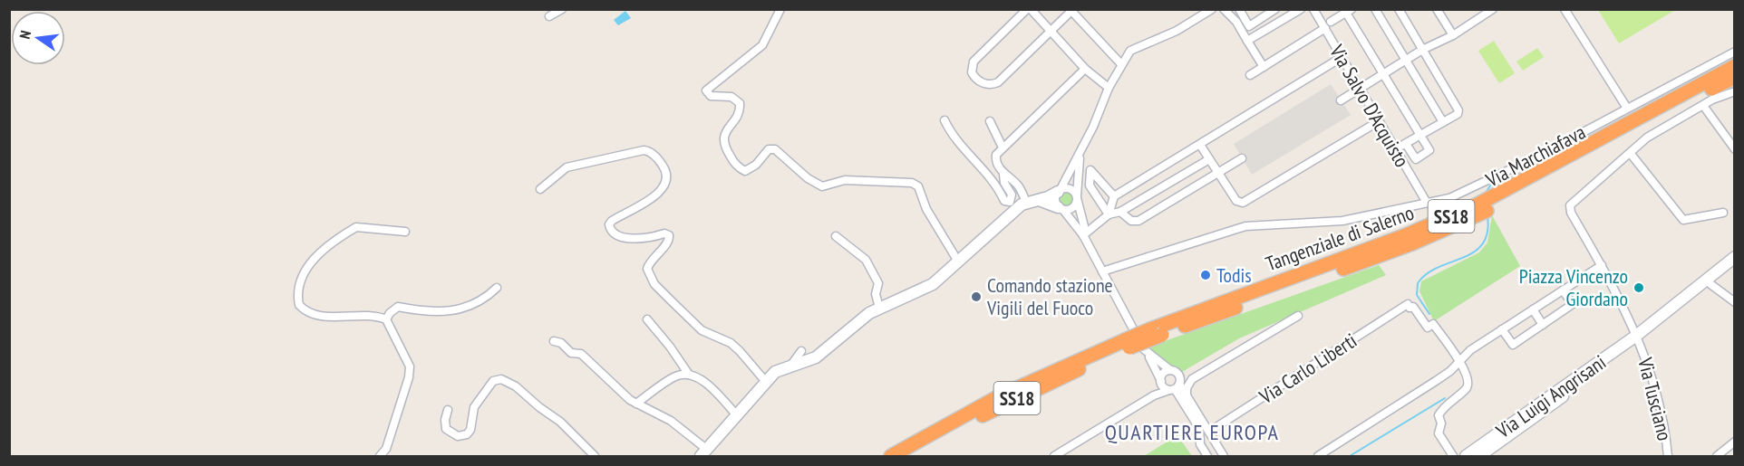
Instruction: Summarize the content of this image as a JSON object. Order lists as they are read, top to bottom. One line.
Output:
{"streets":{"highway":["SS18","Tangenziale di Salerno"],"street":["Via Salvo D'Acquisto","Via Marchiafava","Via Carlo Liberti","Via Luigi Angrisani","Via Tusciano"]},"crossings":[["Via Salvo D'Acquisto","Via Marchiafava"],["Via Luigi Angrisani","Via Tusciano"]],"districts":["QUARTIERE EUROPA"],"places":["Todis","Piazza Vincenzo Giordano","Comando stazione Vigili del Fuoco"],"north":"left"}
